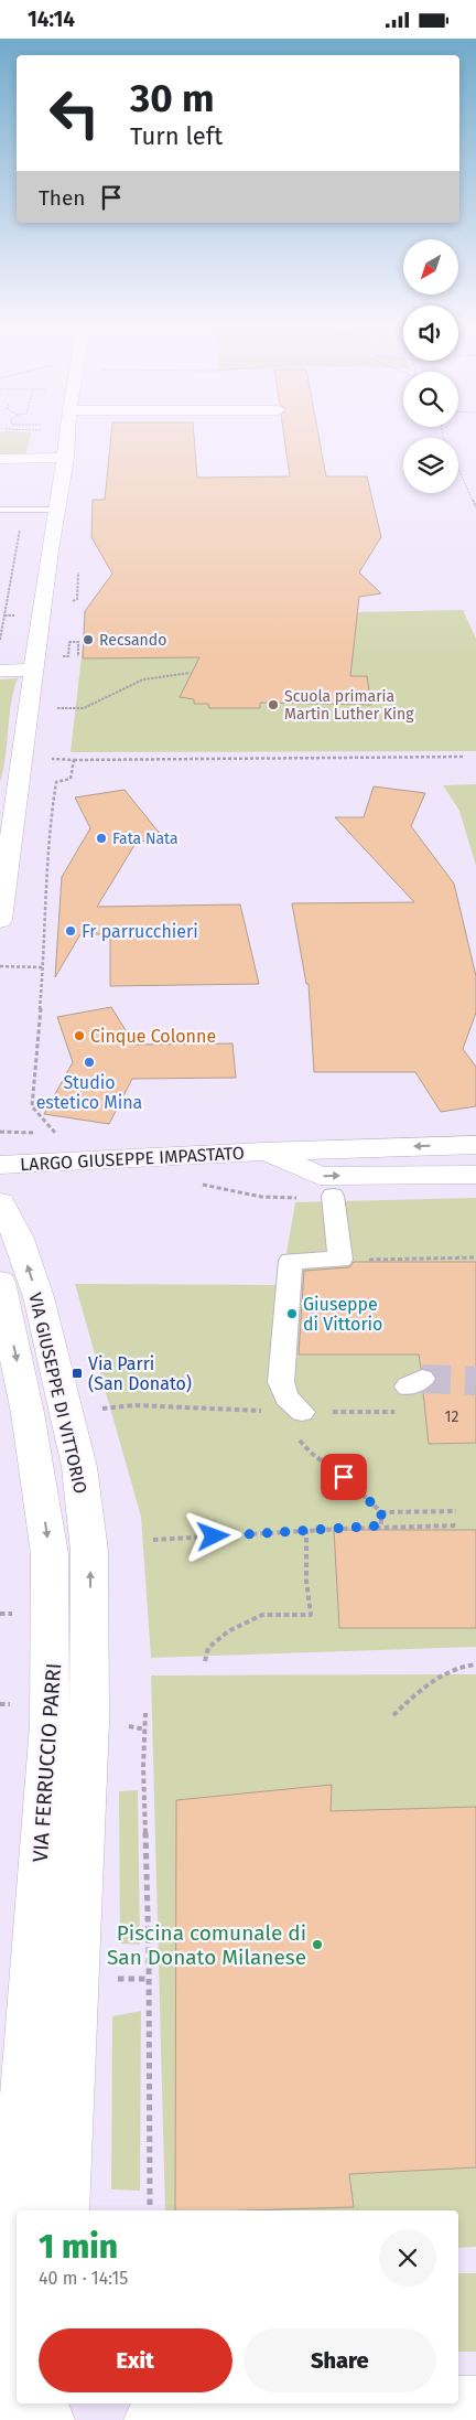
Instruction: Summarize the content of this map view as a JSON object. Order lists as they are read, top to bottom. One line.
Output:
{"streets":{"street":["LARGO GIUSEPPE IMPASTATO","VIA GIUSEPPE DI VITTORIO","VIA FERRUCCIO PARRI"]},"crossings":[["VIA GIUSEPPE DI VITTORIO","VIA FERRUCCIO PARRI"]],"places":{"other":["Recsando","Scuola primaria Martin Luther King","Fata Nata","Fr parrucchieri","Cinque Colonne","Studio estetico Mina","Giuseppe di Vittorio","Piscina comunale di San Donato Milanese"],"transit":["Via Parri (San Donato)"]},"house_numbers":["12"],"north":"bottom left","page":{"status":"14:14","turn":["30 m","Turn left"],"then":"Then","heading":["1 min","40 m · 14:15"],"buttons":["Exit","Share"]}}
